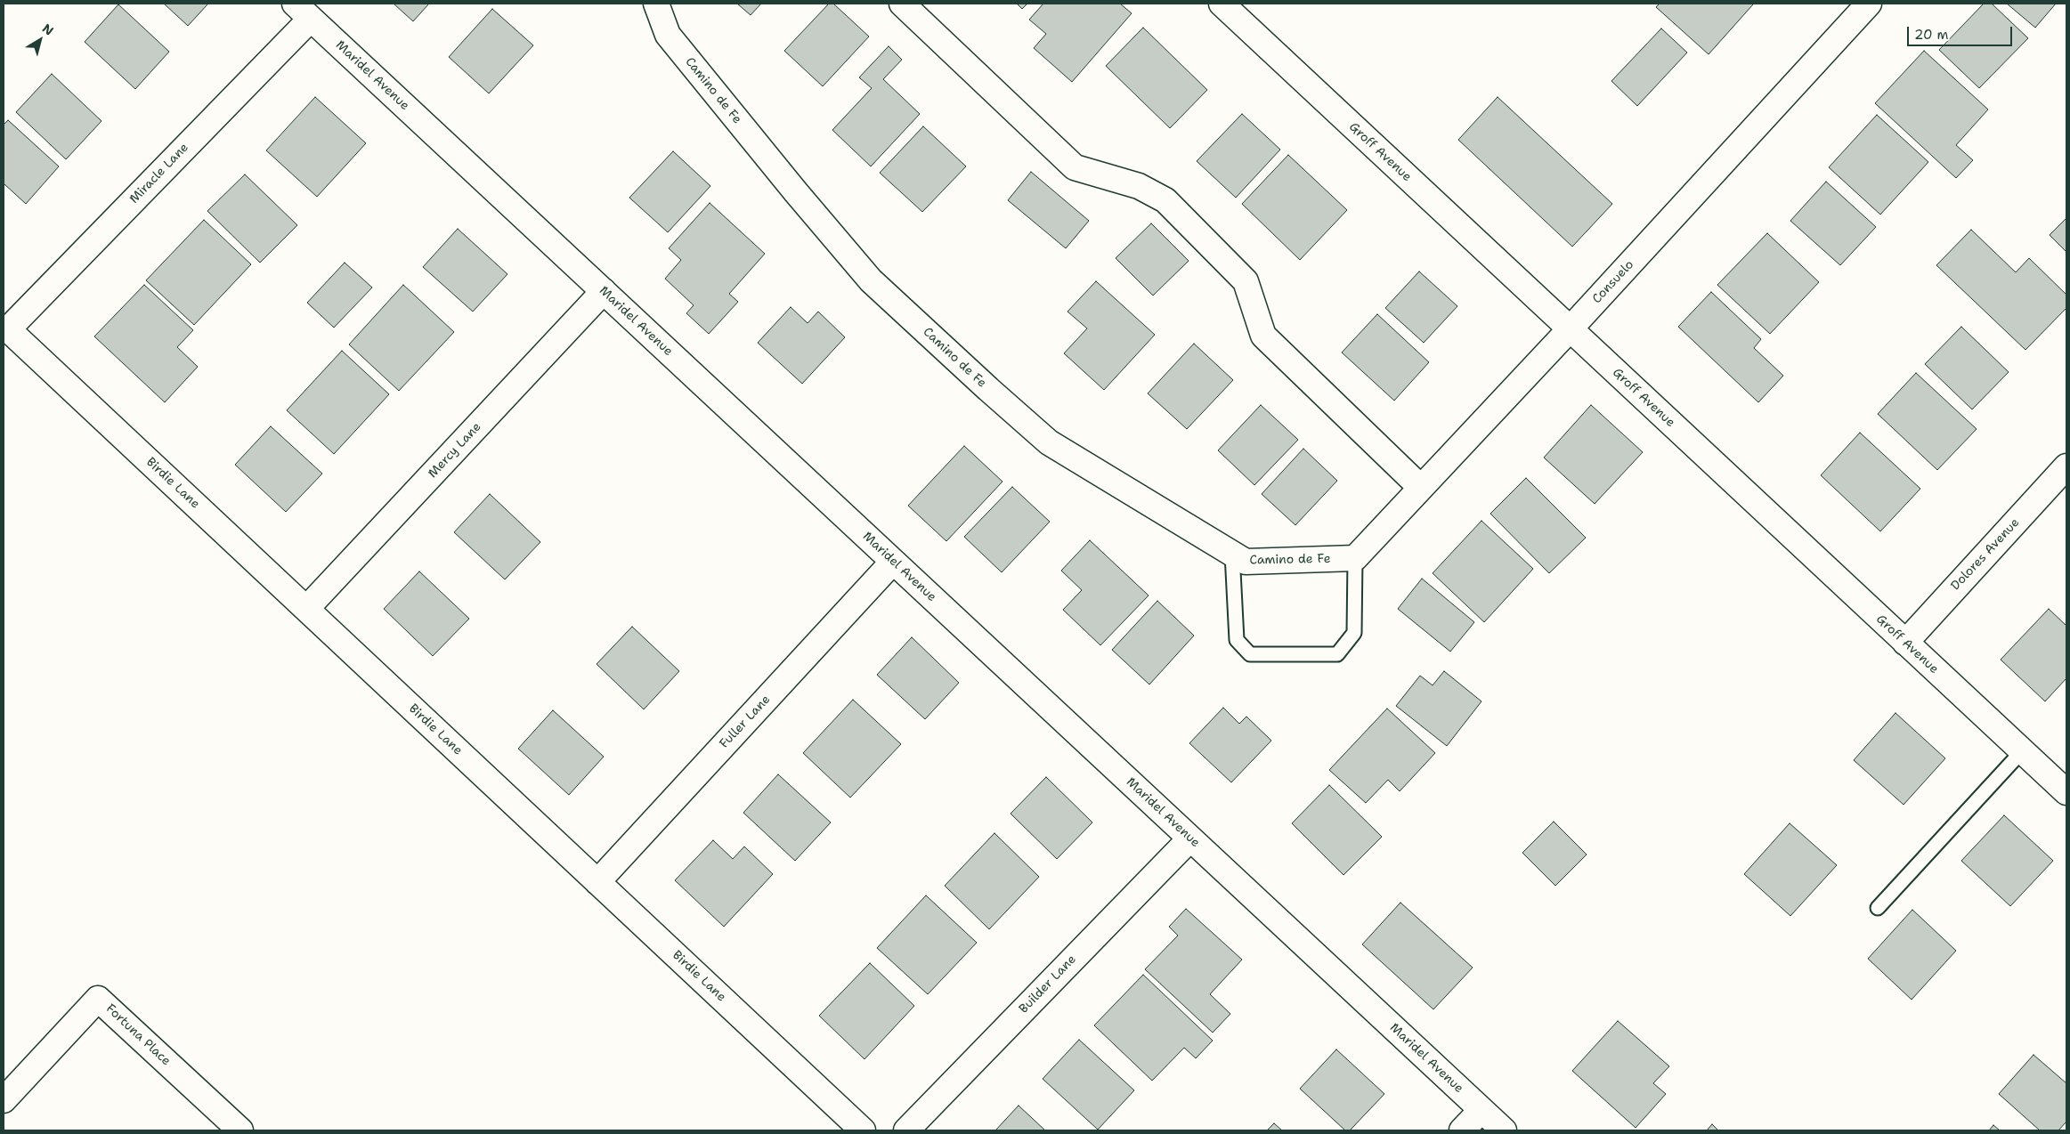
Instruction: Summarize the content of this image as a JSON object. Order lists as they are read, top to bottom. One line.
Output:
{"streets":{"street":["Maridel Avenue","Camino de Fe","Groff Avenue","Miracle Lane","Consuelo","Mercy Lane","Birdie Lane","Dolores Avenue","Fuller Lane","Builder Lane","Fortuna Place"]},"crossings":[["Maridel Avenue","Miracle Lane"],["Maridel Avenue","Mercy Lane"],["Maridel Avenue","Fuller Lane"],["Maridel Avenue","Builder Lane"],["Camino de Fe","Consuelo"],["Groff Avenue","Consuelo"],["Groff Avenue","Dolores Avenue"],["Miracle Lane","Birdie Lane"],["Mercy Lane","Birdie Lane"],["Birdie Lane","Fuller Lane"]],"scale_bar":"20 m","north":"top right"}
